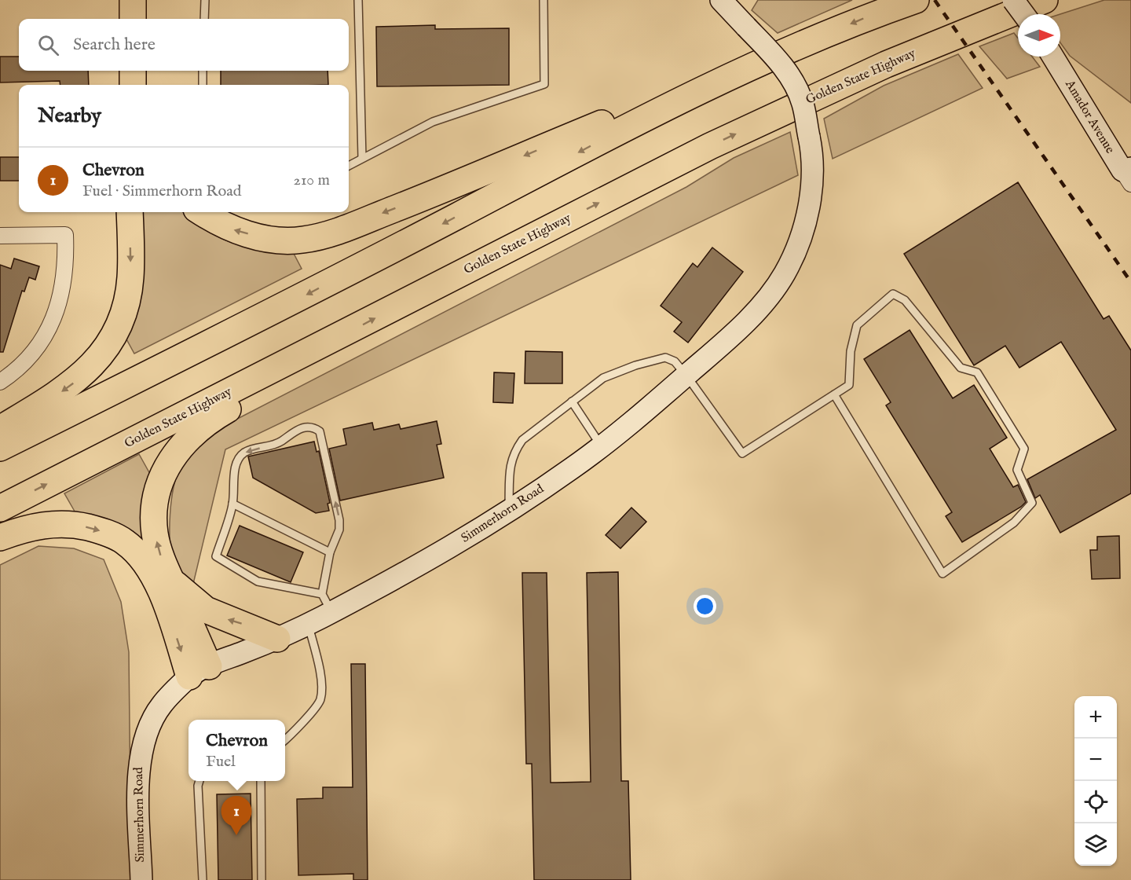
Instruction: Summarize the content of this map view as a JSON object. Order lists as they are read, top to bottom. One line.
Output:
{"streets":{"highway":["Golden State Highway"],"main road":["Amador Avenue","Simmerhorn Road"]},"north":"right","page":{"search":"Search here","heading":"Nearby","list":[{"mark":"1","name":"Chevron","note":"Fuel · Simmerhorn Road","value":"210 m"}],"map_buttons":["+","−"],"popup":["Chevron","Fuel"],"pins":"1"}}
